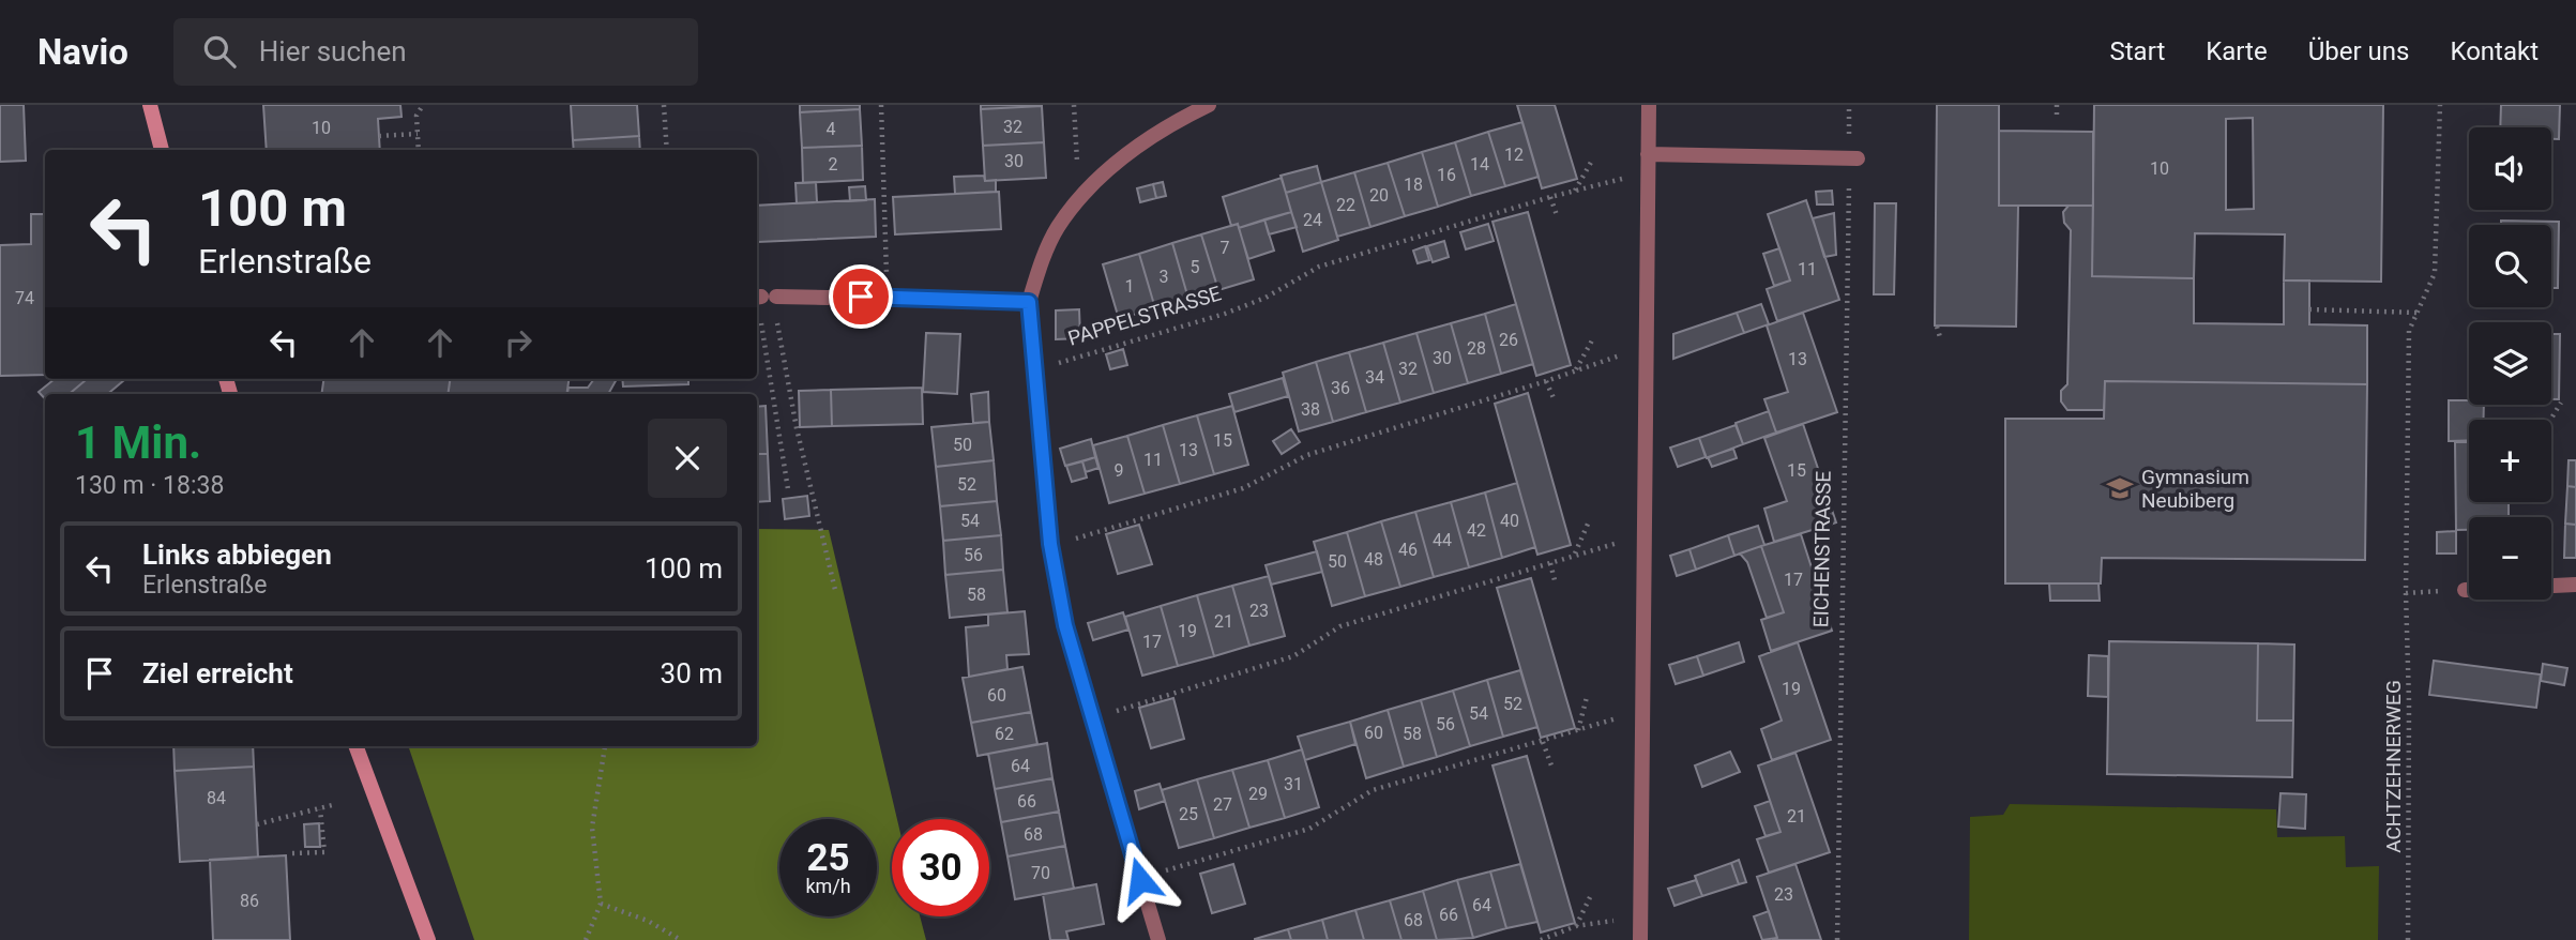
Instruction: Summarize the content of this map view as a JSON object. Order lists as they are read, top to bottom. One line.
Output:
{"streets":{"path":["PAPPELSTRASSE","EICHENSTRASSE","ACHTZEHNERWEG"]},"places":{"school or university":["Gymnasium Neubiberg"]},"house_numbers":["32","10","4","12","30","2","14","10","16","18","20","22","24","7","5","11","3","1","74","26","28","30","13","32","34","36","38","15","50","13","11","9","15","52","54","40","42","44","46","56","48","50","17","58","23","21","19","17","19","60","52","54","56","60","62","58","64","31","29","84","66","27","25","21","68","70","23","86","64","66","68"],"page":{"header":"Navio","search":"Hier suchen","nav":["Start","Karte","Über uns","Kontakt"],"map_buttons":["+","−"],"turn":["100 m","Erlenstraße"],"heading":["1 Min.","130 m · 18:38"],"list":[{"name":"Links abbiegen","note":"Erlenstraße","value":"100 m"},{"name":"Ziel erreicht","value":"30 m"}],"speed":"25 km/h","limit":"30"}}
